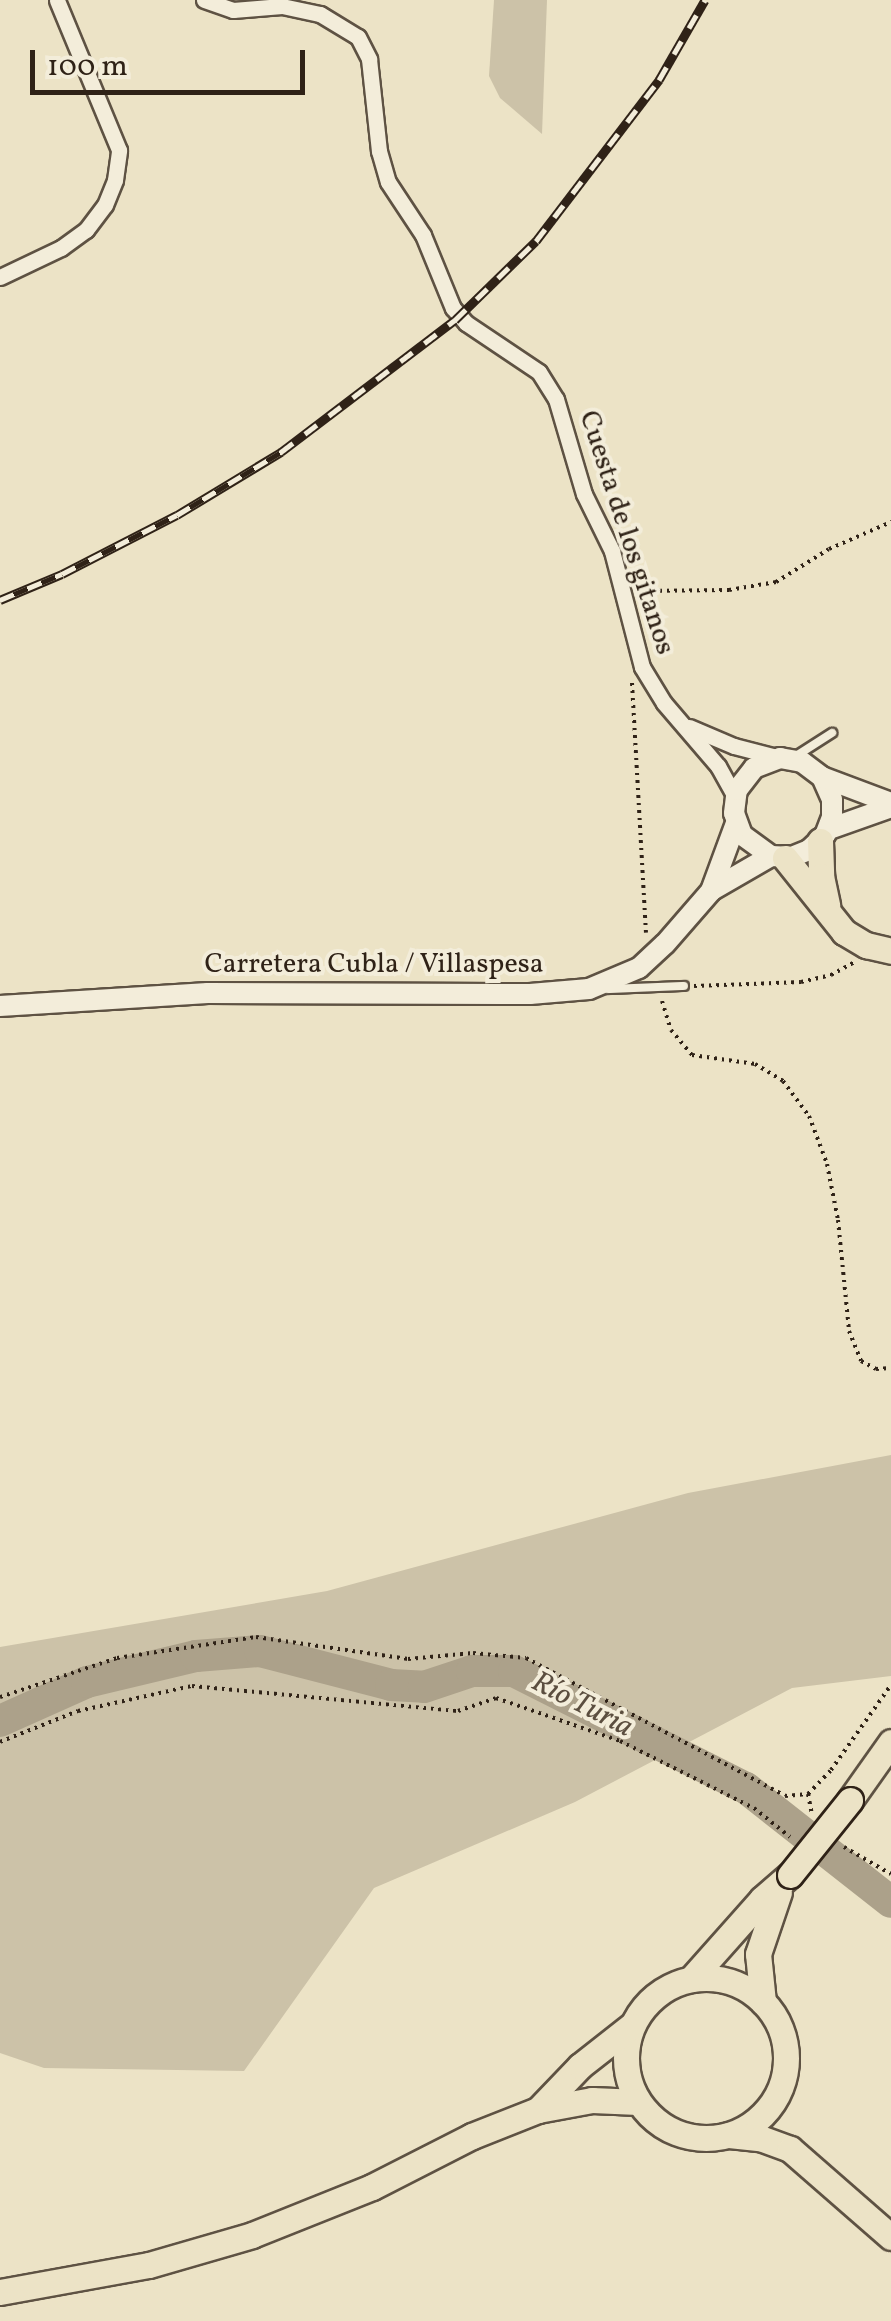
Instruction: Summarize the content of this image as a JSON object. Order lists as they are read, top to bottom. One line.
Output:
{"streets":{"street":["Cuesta de los gitanos","Carretera Cubla / Villaspesa"]},"crossings":[["Cuesta de los gitanos","Carretera Cubla / Villaspesa"]],"water":["Río Turia"],"scale_bar":"100 m"}
